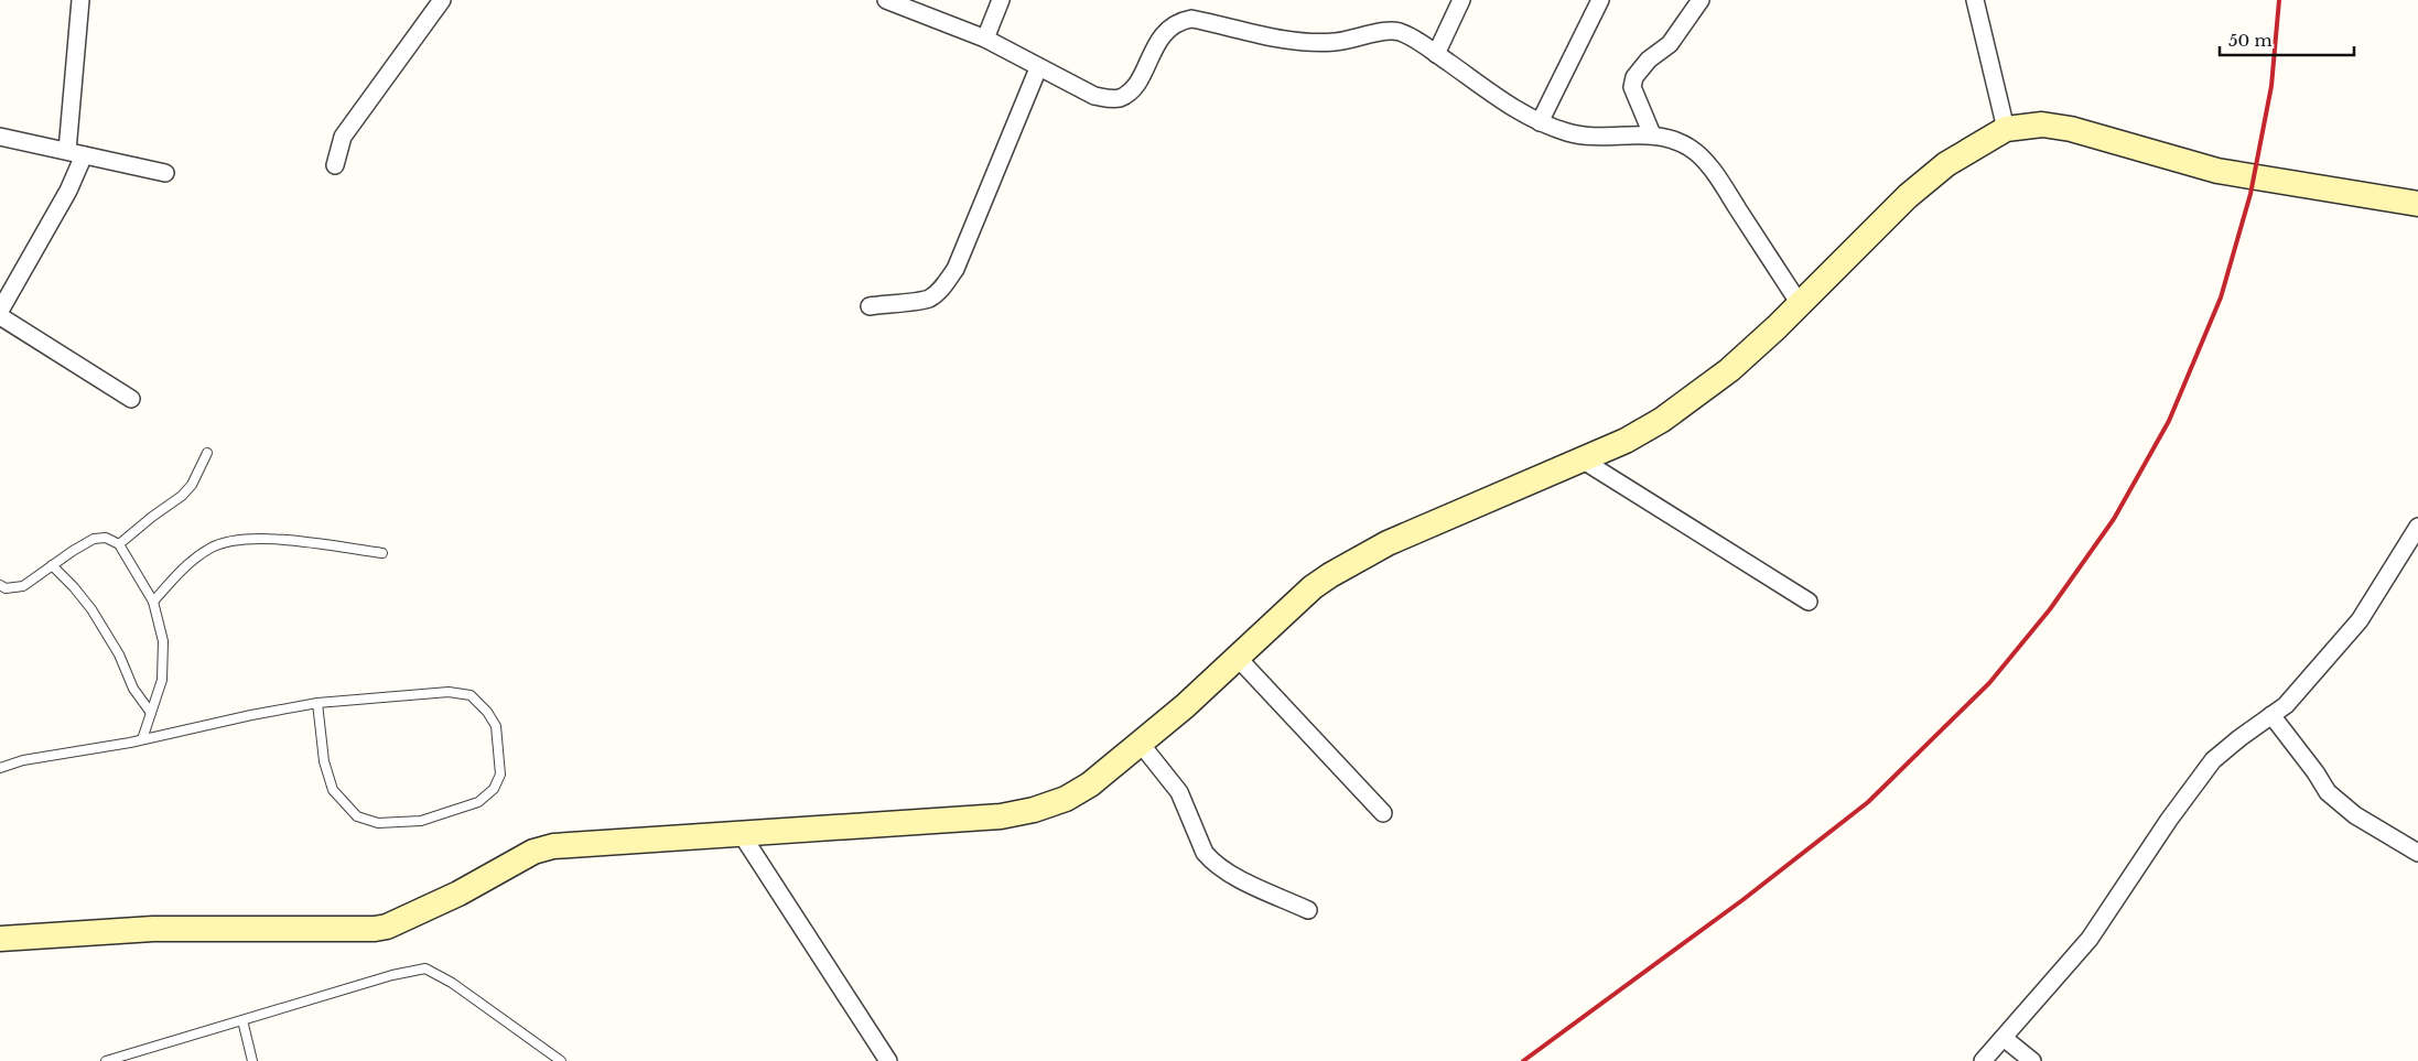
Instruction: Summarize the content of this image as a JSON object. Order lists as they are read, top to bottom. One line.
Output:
{"scale_bar":"50 m"}
